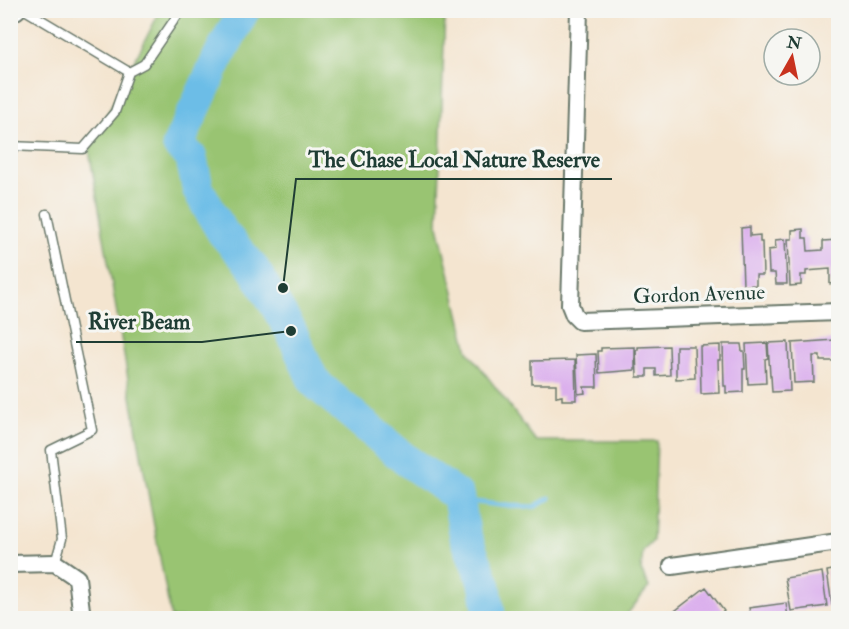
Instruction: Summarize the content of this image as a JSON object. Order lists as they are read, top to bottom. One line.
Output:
{"streets":{"street":["Gordon Avenue"]},"places":["The Chase Local Nature Reserve","River Beam"],"north":"top"}
